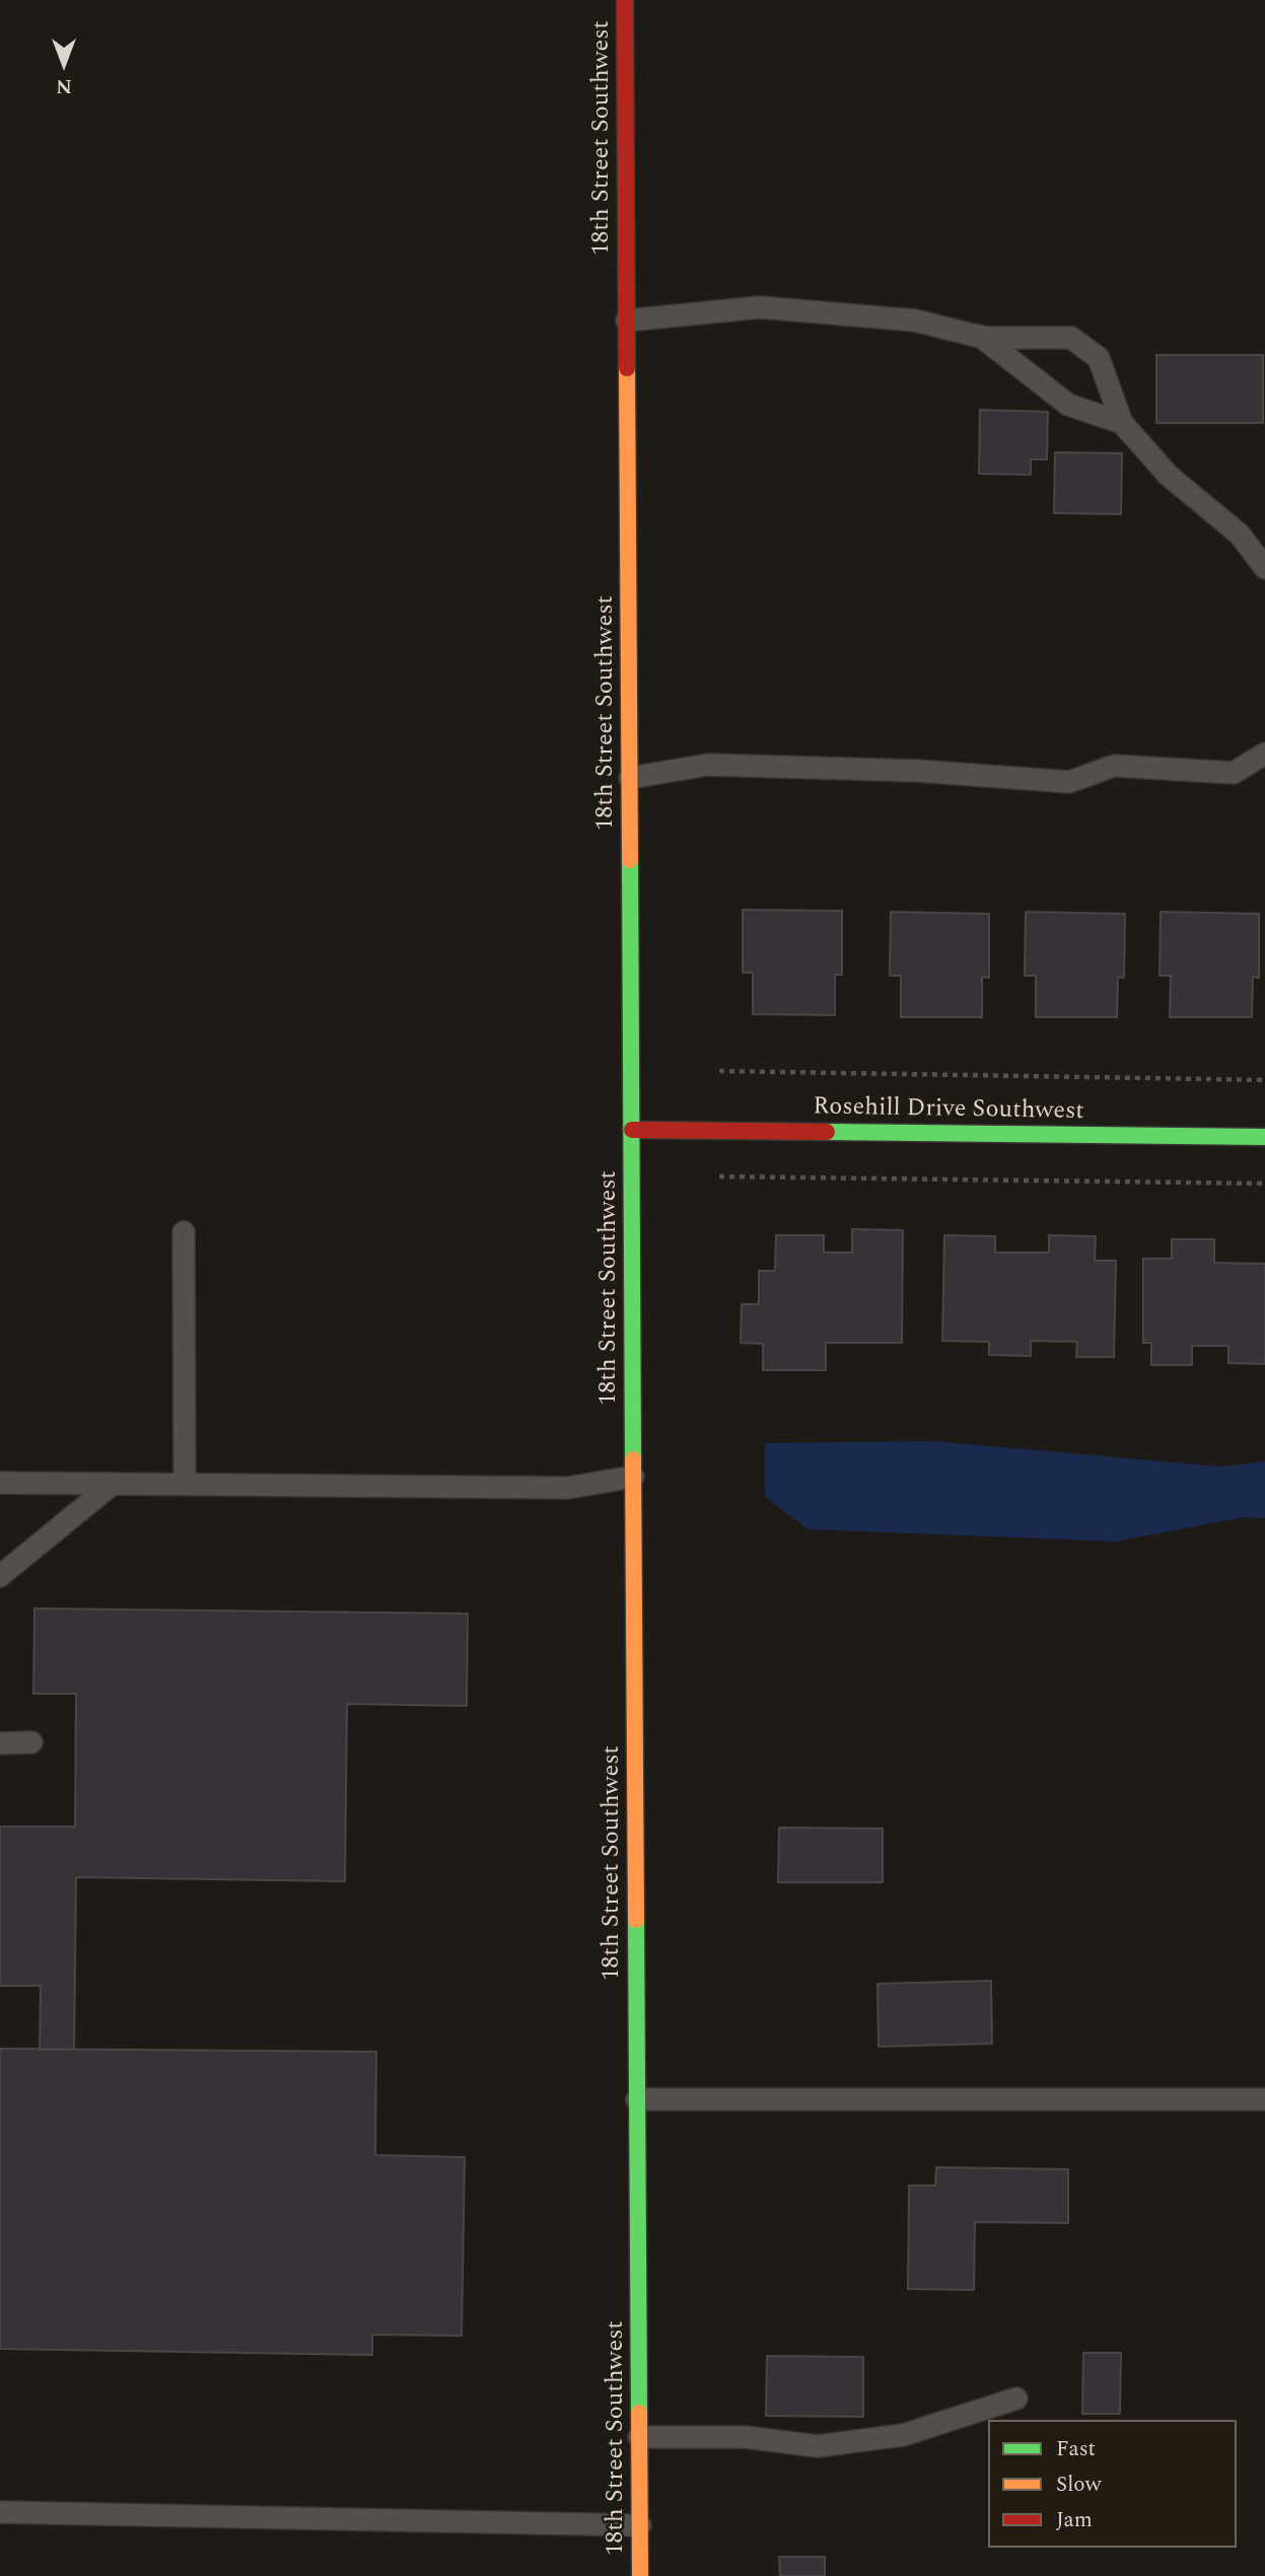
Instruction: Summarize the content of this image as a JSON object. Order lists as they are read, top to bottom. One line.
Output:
{"streets":{"street":["18th Street Southwest","Rosehill Drive Southwest"]},"crossings":[["18th Street Southwest","Rosehill Drive Southwest"]],"legend":["Fast","Slow","Jam"],"north":"bottom"}
